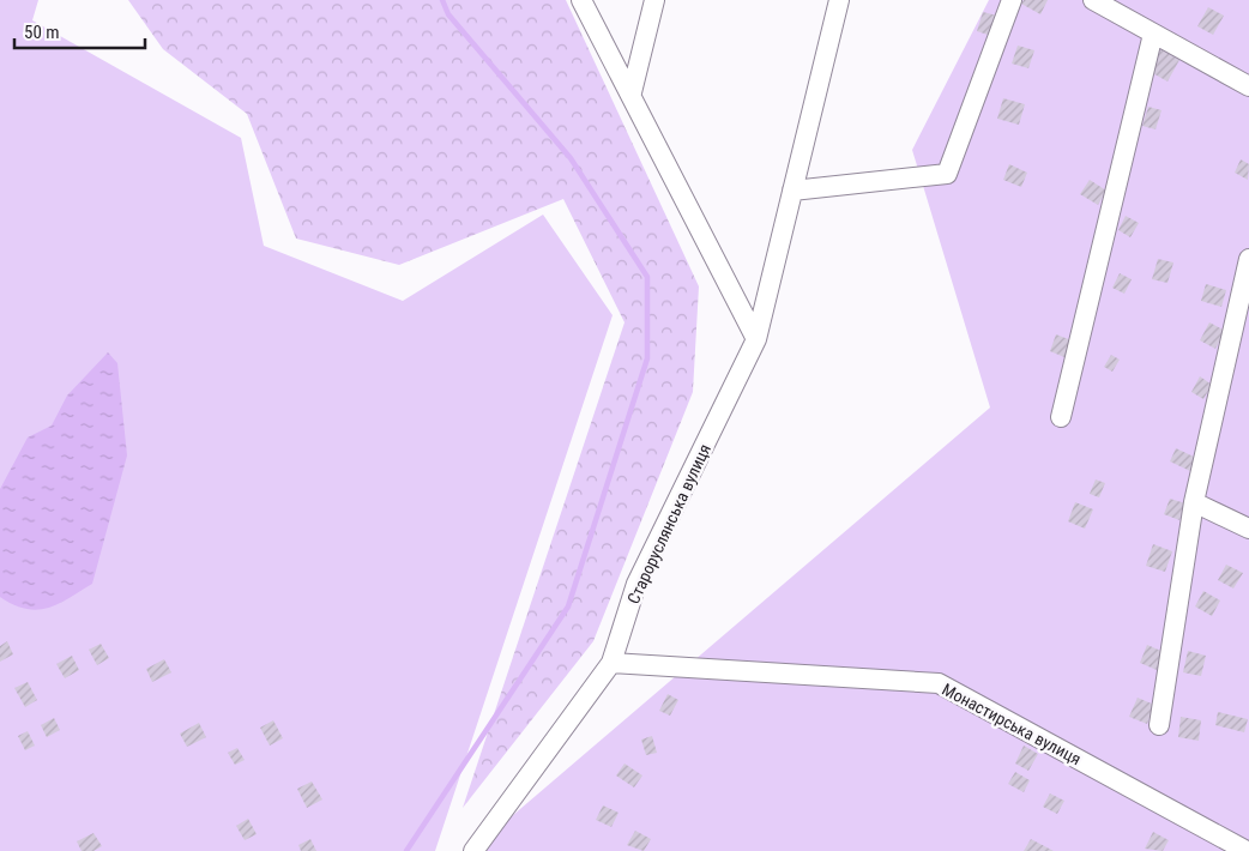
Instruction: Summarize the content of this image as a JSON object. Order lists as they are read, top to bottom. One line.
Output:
{"streets":{"street":["Староруслянська вулиця","Монастирська вулиця"]},"crossings":[["Староруслянська вулиця","Монастирська вулиця"]],"scale_bar":"50 m"}
